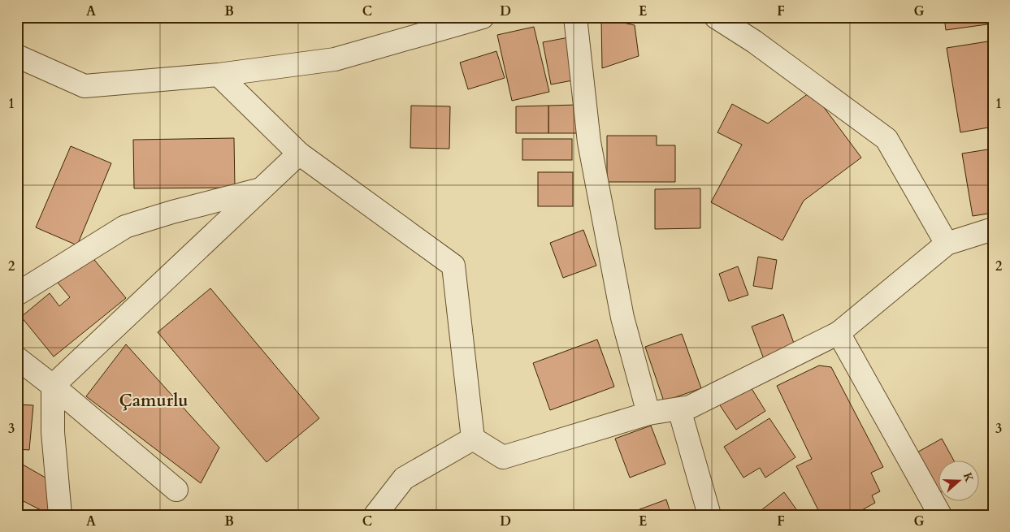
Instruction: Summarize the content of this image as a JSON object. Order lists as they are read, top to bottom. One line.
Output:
{"districts":["Çamurlu"],"north":"right","grid":{"columns":["A","B","C","D","E","F","G"],"rows":["1","2","3"]}}
